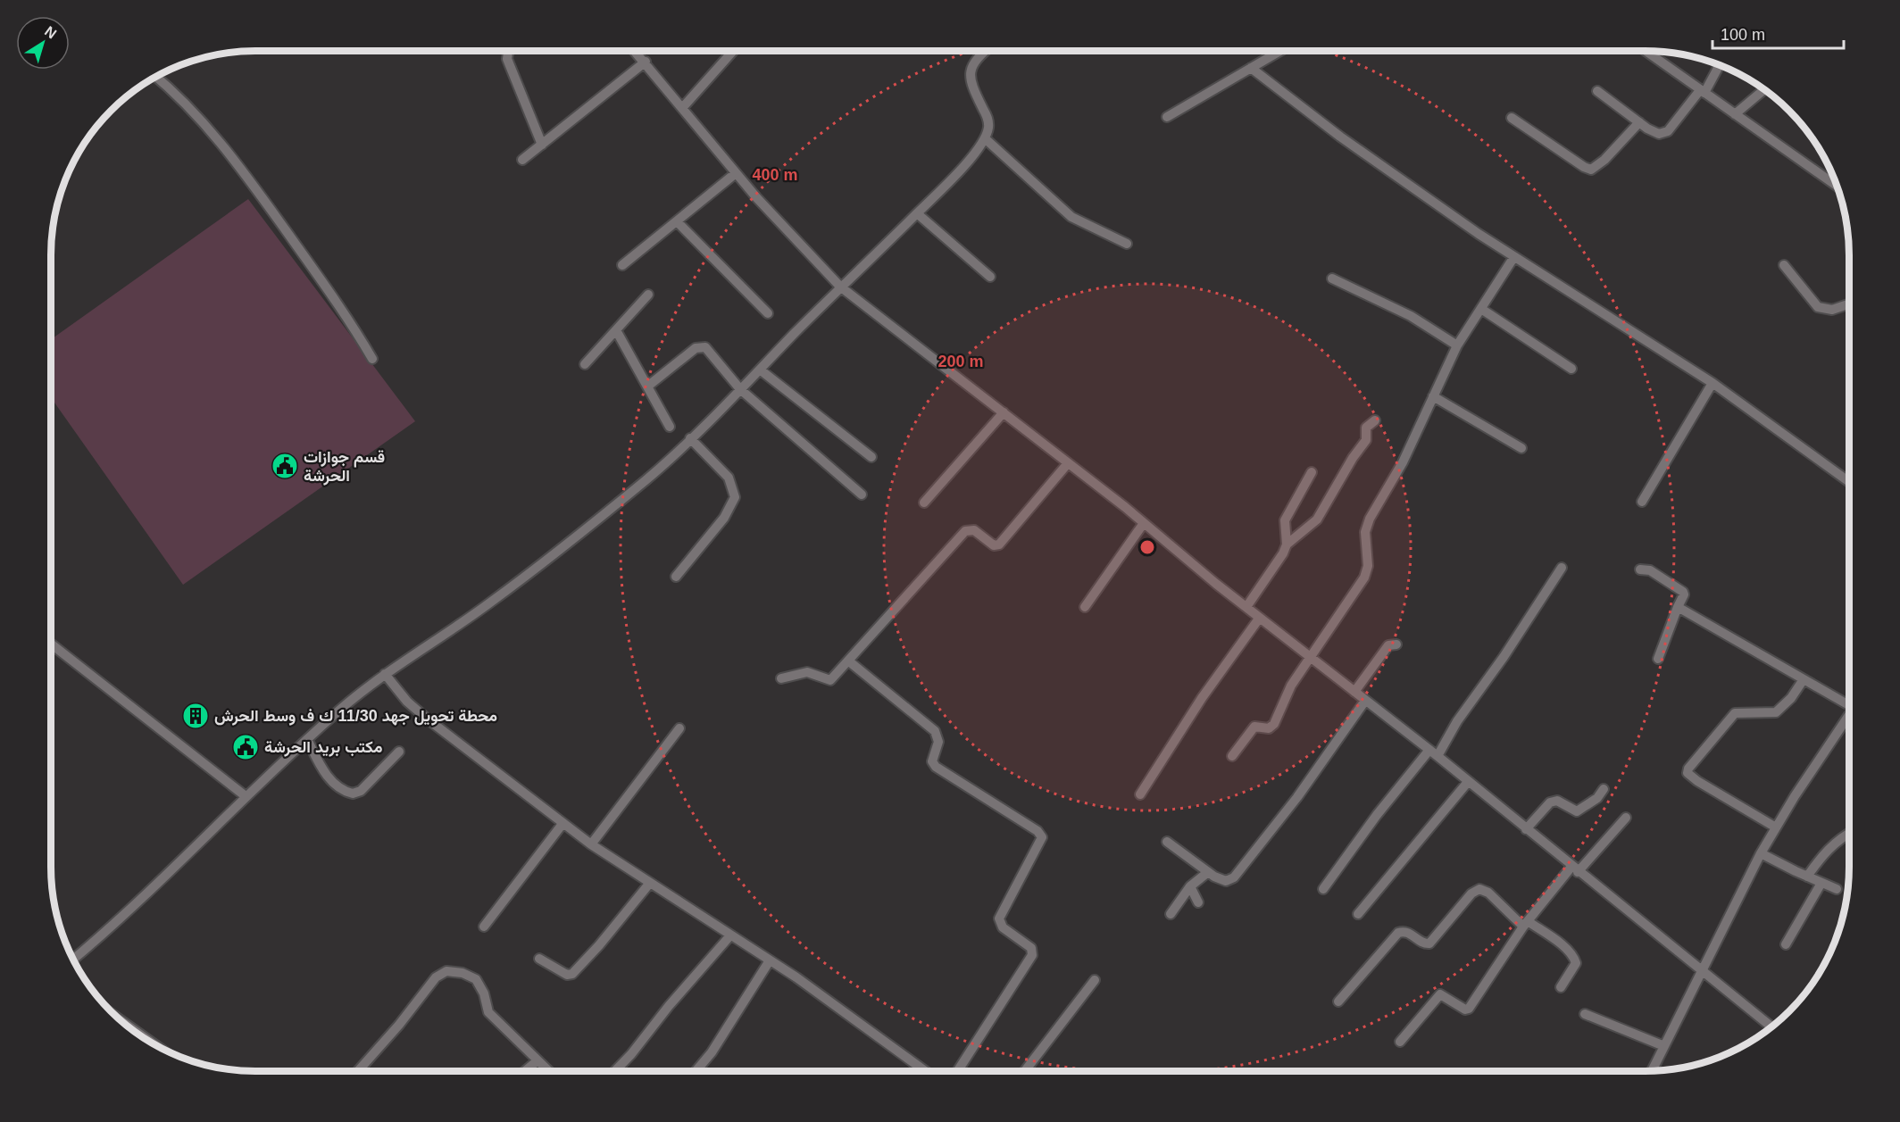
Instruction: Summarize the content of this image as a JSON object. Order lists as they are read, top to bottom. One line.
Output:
{"places":{"public building":["قسم جوازات الحرشة","مكتب بريد الحرشة"],"building":["محطة تحويل جهد 11/30 ك ف وسط الحرش"]},"scale_bar":"100 m","north":"top right","rings":["400 m","200 m"]}
